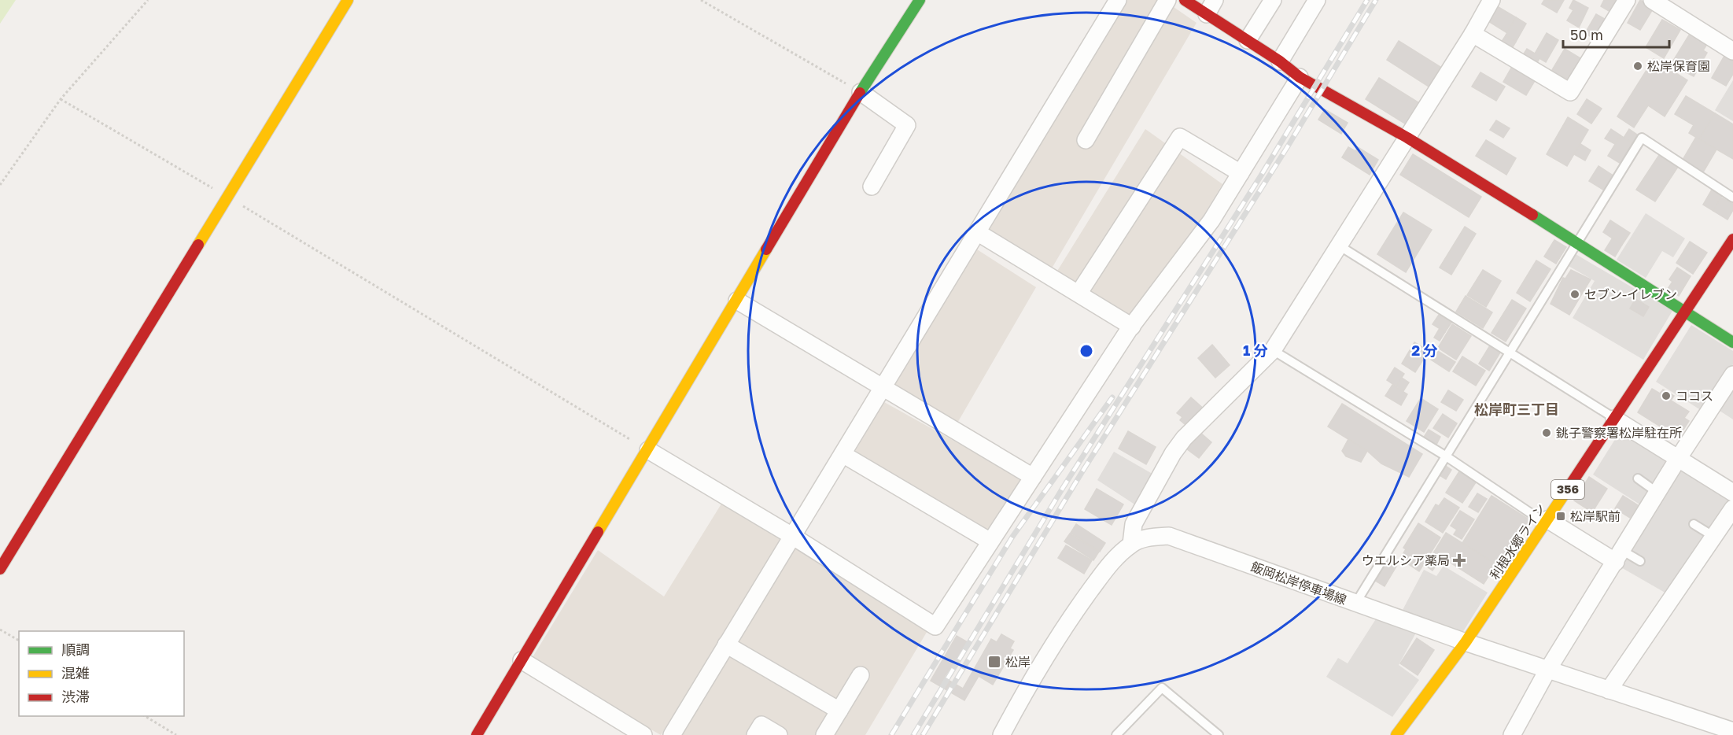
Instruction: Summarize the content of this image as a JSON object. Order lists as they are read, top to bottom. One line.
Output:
{"streets":{"main road":["356","利根水郷ライン"],"street":["飯岡松岸停車場線"]},"crossings":[["利根水郷ライン","飯岡松岸停車場線"]],"districts":["松岸町三丁目"],"places":{"other":["松岸保育園","セブン-イレブン","ココス","銚子警察署松岸駐在所"],"transit":["松岸駅前","松岸"],"health":["ウエルシア薬局"]},"legend":["順調","混雑","渋滞"],"scale_bar":"50 m","rings":["1 分","2 分"]}
